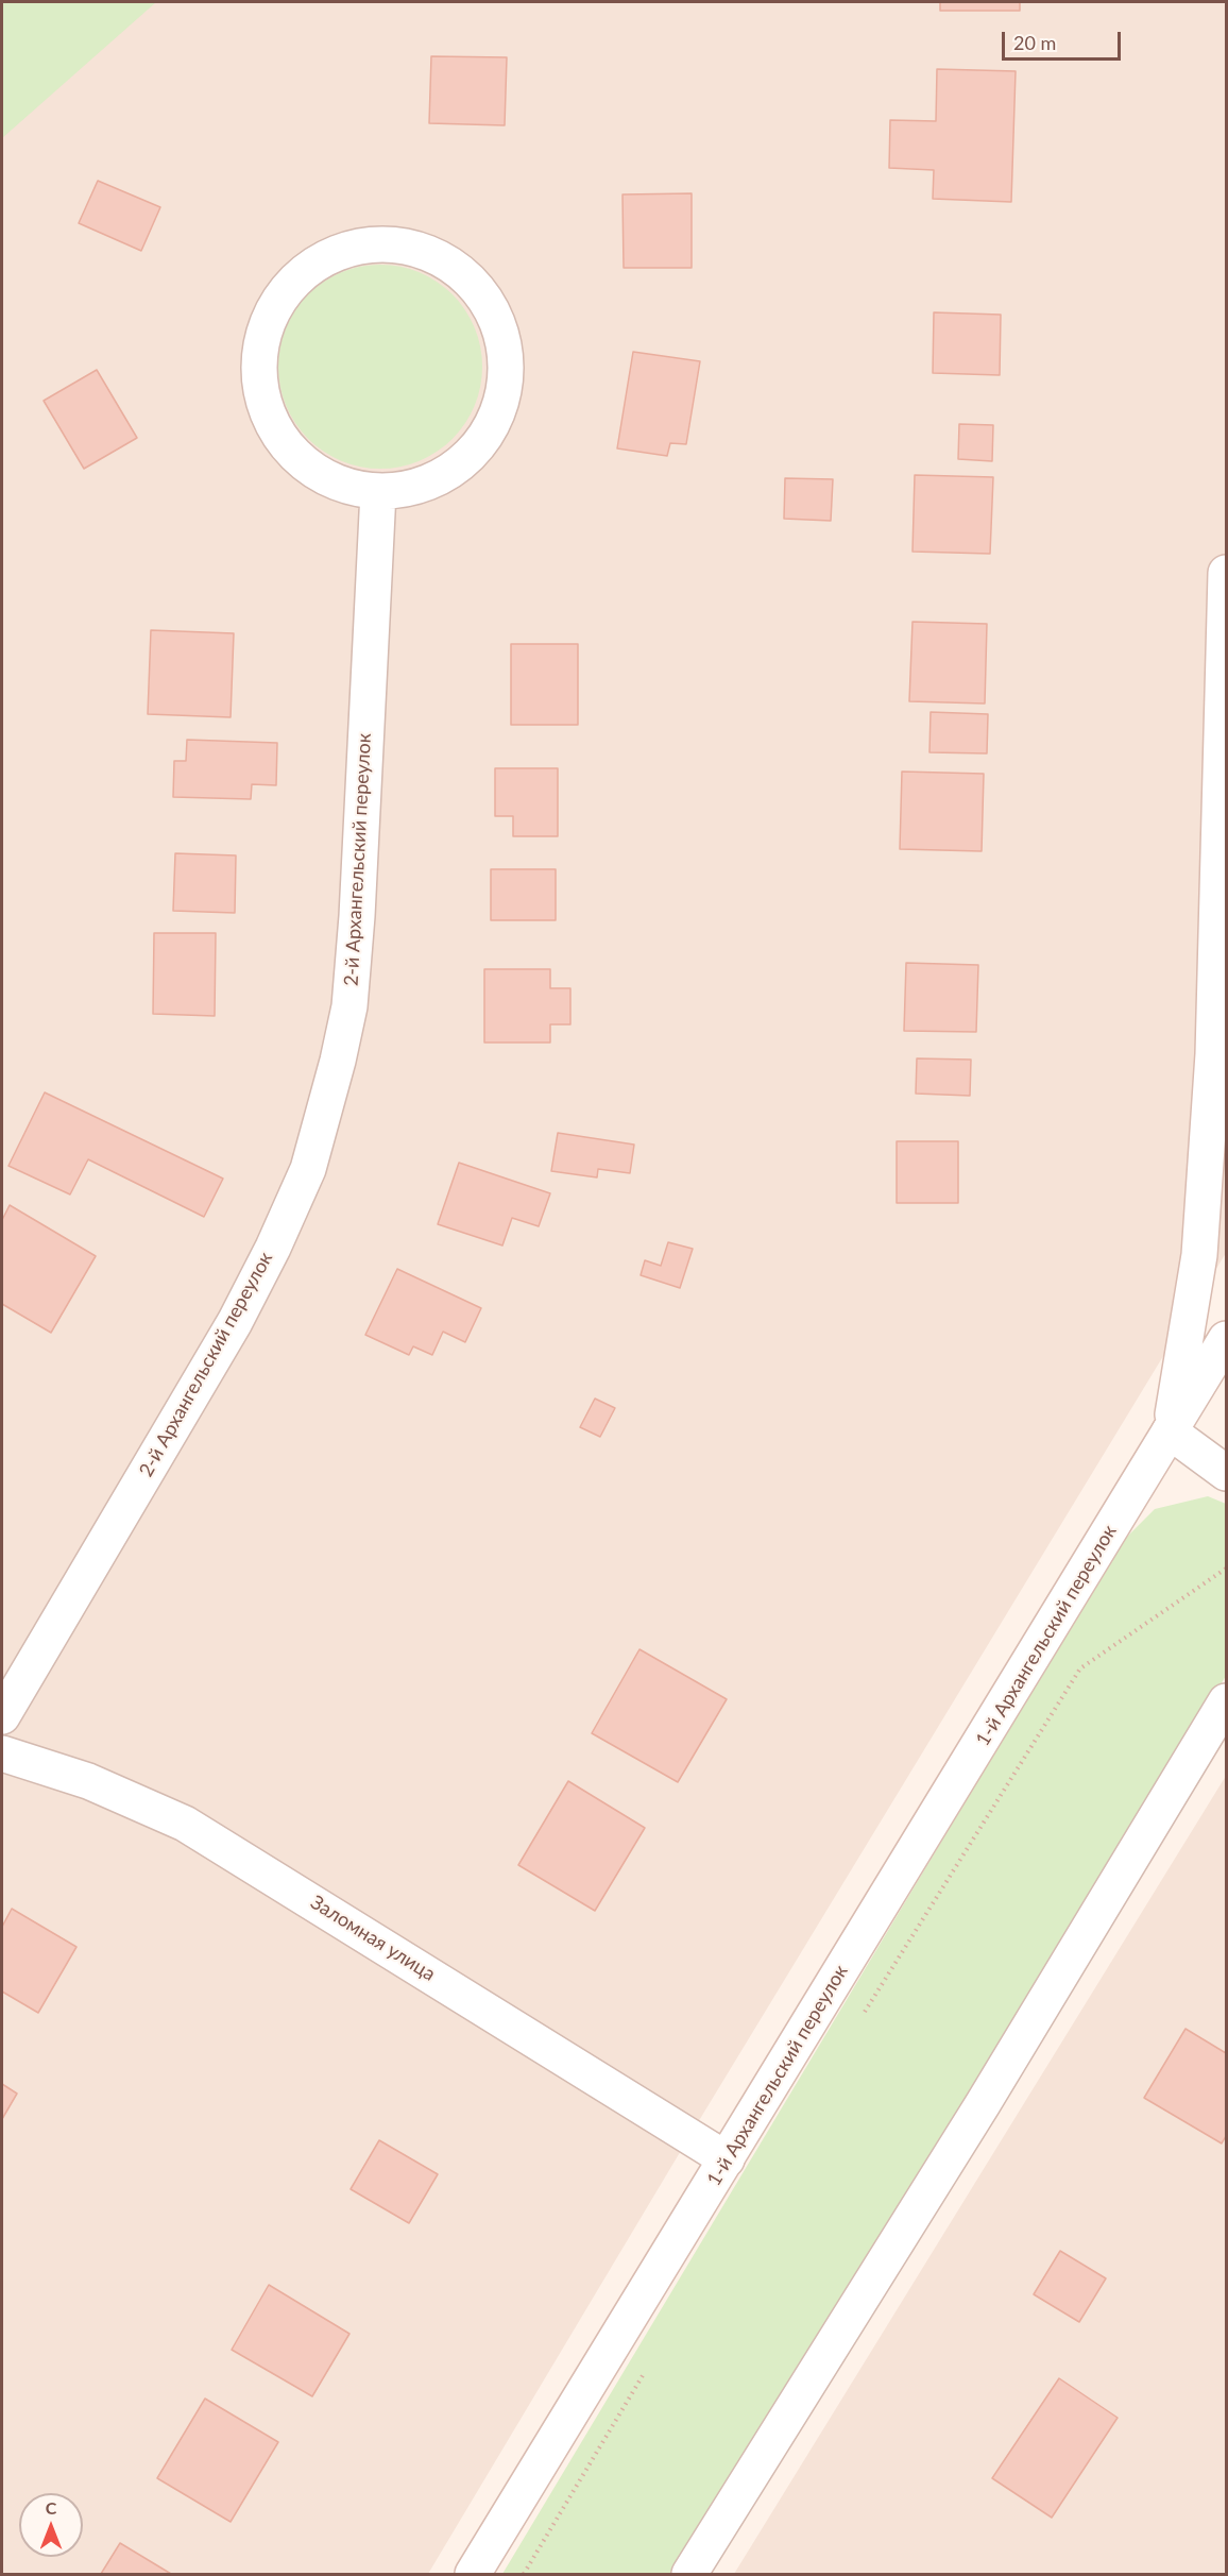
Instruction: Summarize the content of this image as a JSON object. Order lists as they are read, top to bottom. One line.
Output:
{"streets":{"street":["2-й Архангельский переулок","1-й Архангельский переулок","Заломная улица"]},"crossings":[["1-й Архангельский переулок","Заломная улица"]],"scale_bar":"20 m","north":"top"}
